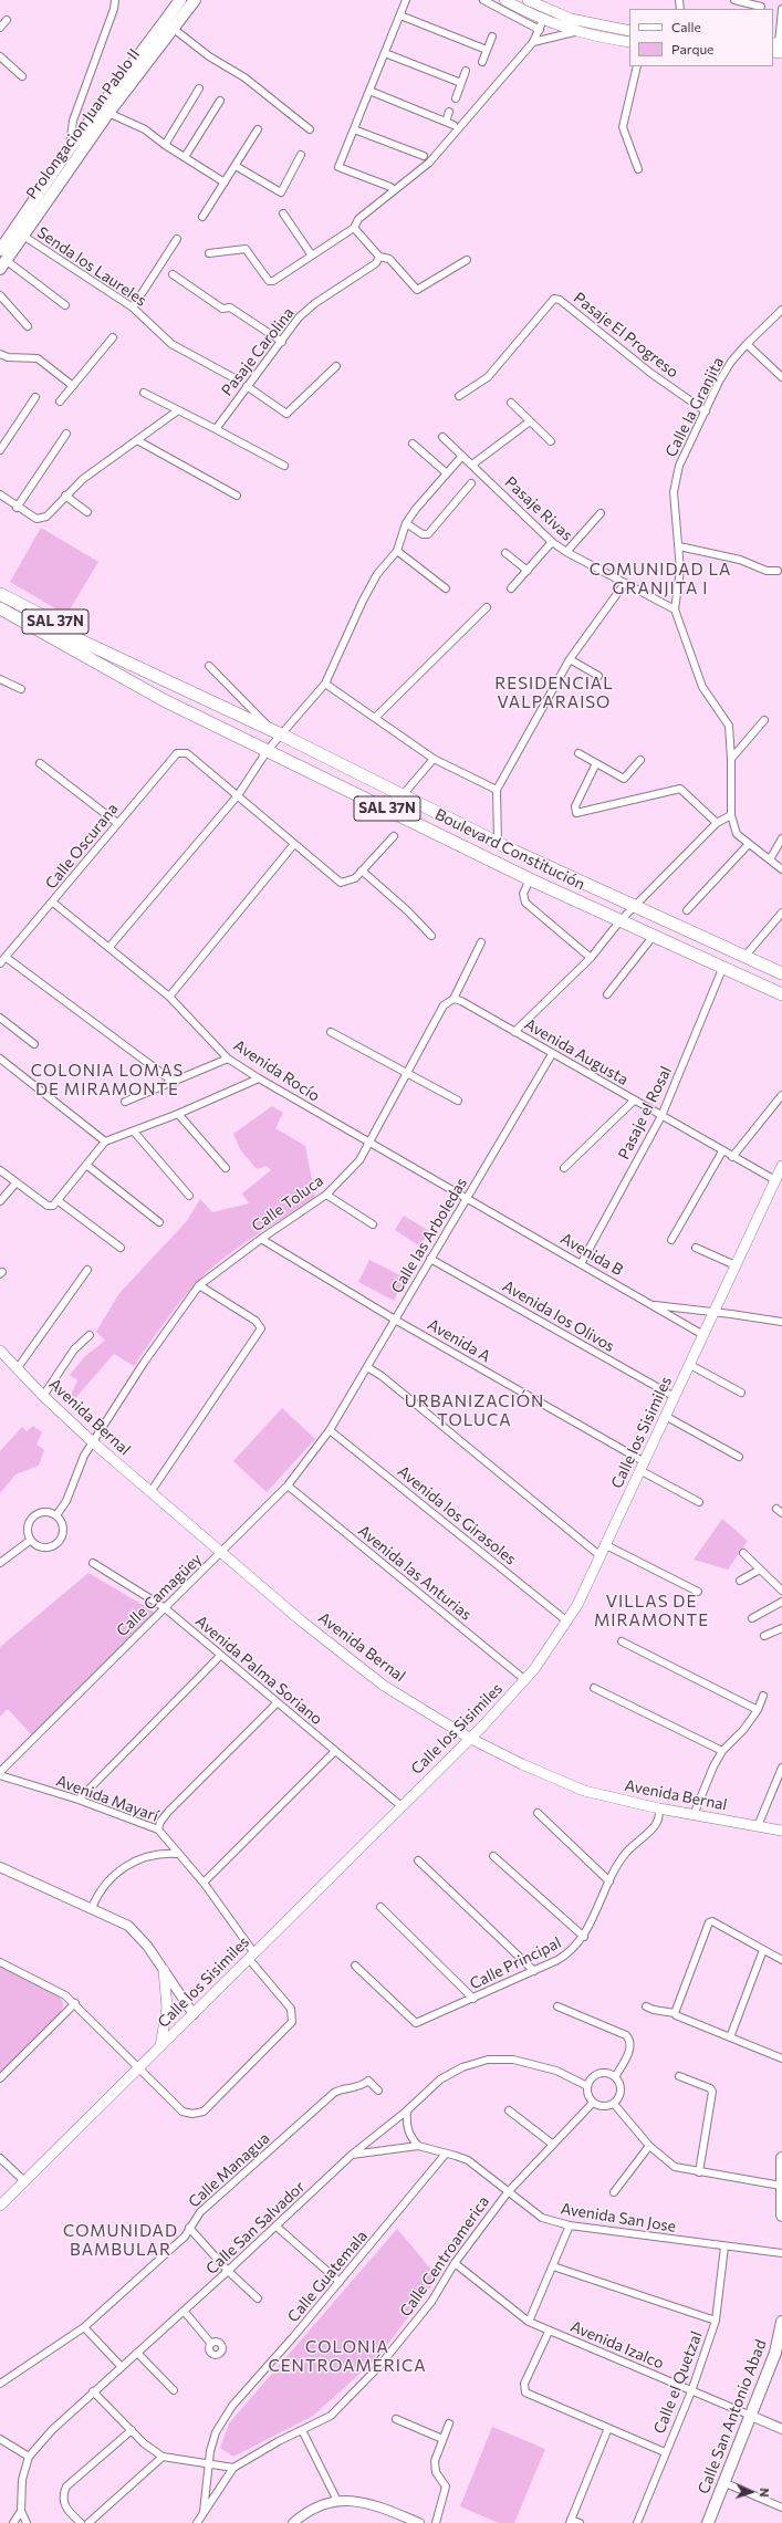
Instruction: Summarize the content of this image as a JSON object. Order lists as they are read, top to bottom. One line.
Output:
{"streets":{"highway":["SAL 37N","Boulevard Constitución"],"main road":["Prolongacion Juan Pablo II","Avenida Bernal","Calle los Sisimiles","Calle San Antonio Abad"],"street":["Senda los Laureles","Pasaje El Progreso","Pasaje Carolina","Calle la Granjita","Pasaje Rivas","Calle Oscurana","Avenida Augusta","Avenida Rocío","Pasaje el Rosal","Calle Toluca","Calle las Arboledas","Avenida B","Avenida los Olivos","Avenida A","Avenida los Girasoles","Avenida las Anturias","Calle Camagüey","Avenida Palma Soriano","Avenida Mayarí","Calle Principal","Calle Managua","Avenida San Jose","Calle San Salvador","Calle Centroamerica","Calle Guatemala","Avenida Izalco","Calle el Quetzal"]},"crossings":[["Prolongacion Juan Pablo II","Senda los Laureles"],["Pasaje El Progreso","Calle la Granjita"],["Calle la Granjita","Pasaje Rivas"],["Calle Oscurana","Avenida Rocío"],["Boulevard Constitución","Pasaje el Rosal"],["Avenida Augusta","Pasaje el Rosal"],["Avenida Augusta","Calle Toluca"],["Avenida Augusta","Calle las Arboledas"],["Avenida Augusta","Calle los Sisimiles"],["Avenida Rocío","Calle Toluca"],["Avenida Rocío","Calle las Arboledas"],["Avenida Rocío","Avenida B"],["Pasaje el Rosal","Avenida B"],["Calle Toluca","Avenida A"],["Calle Toluca","Avenida Bernal"],["Calle las Arboledas","Avenida B"],["Calle las Arboledas","Avenida los Olivos"],["Calle las Arboledas","Avenida A"],["Calle las Arboledas","Avenida los Girasoles"],["Calle las Arboledas","Calle Camagüey"],["Avenida B","Calle los Sisimiles"],["Avenida los Olivos","Calle los Sisimiles"],["Avenida A","Calle los Sisimiles"],["Avenida Bernal","Calle los Sisimiles"],["Avenida Bernal","Calle Camagüey"],["Avenida Bernal","Calle Principal"],["Calle los Sisimiles","Avenida los Girasoles"],["Calle los Sisimiles","Avenida las Anturias"],["Calle los Sisimiles","Avenida Palma Soriano"],["Calle los Sisimiles","Avenida Mayarí"],["Avenida los Girasoles","Calle Camagüey"],["Avenida las Anturias","Calle Camagüey"],["Calle Camagüey","Avenida Palma Soriano"],["Avenida San Jose","Calle San Salvador"],["Avenida San Jose","Calle Centroamerica"],["Avenida San Jose","Calle Guatemala"],["Avenida San Jose","Calle el Quetzal"],["Calle San Salvador","Calle Centroamerica"],["Calle Centroamerica","Calle Guatemala"],["Calle Centroamerica","Avenida Izalco"],["Avenida Izalco","Calle el Quetzal"],["Avenida Izalco","Calle San Antonio Abad"]],"districts":["COMUNIDAD LA GRANJITA I","RESIDENCIAL VALPARAISO","COLONIA LOMAS DE MIRAMONTE","URBANIZACIÓN TOLUCA","VILLAS DE MIRAMONTE","COMUNIDAD BAMBULAR","COLONIA CENTROAMÉRICA"],"legend":["Calle","Parque"],"north":"right"}
